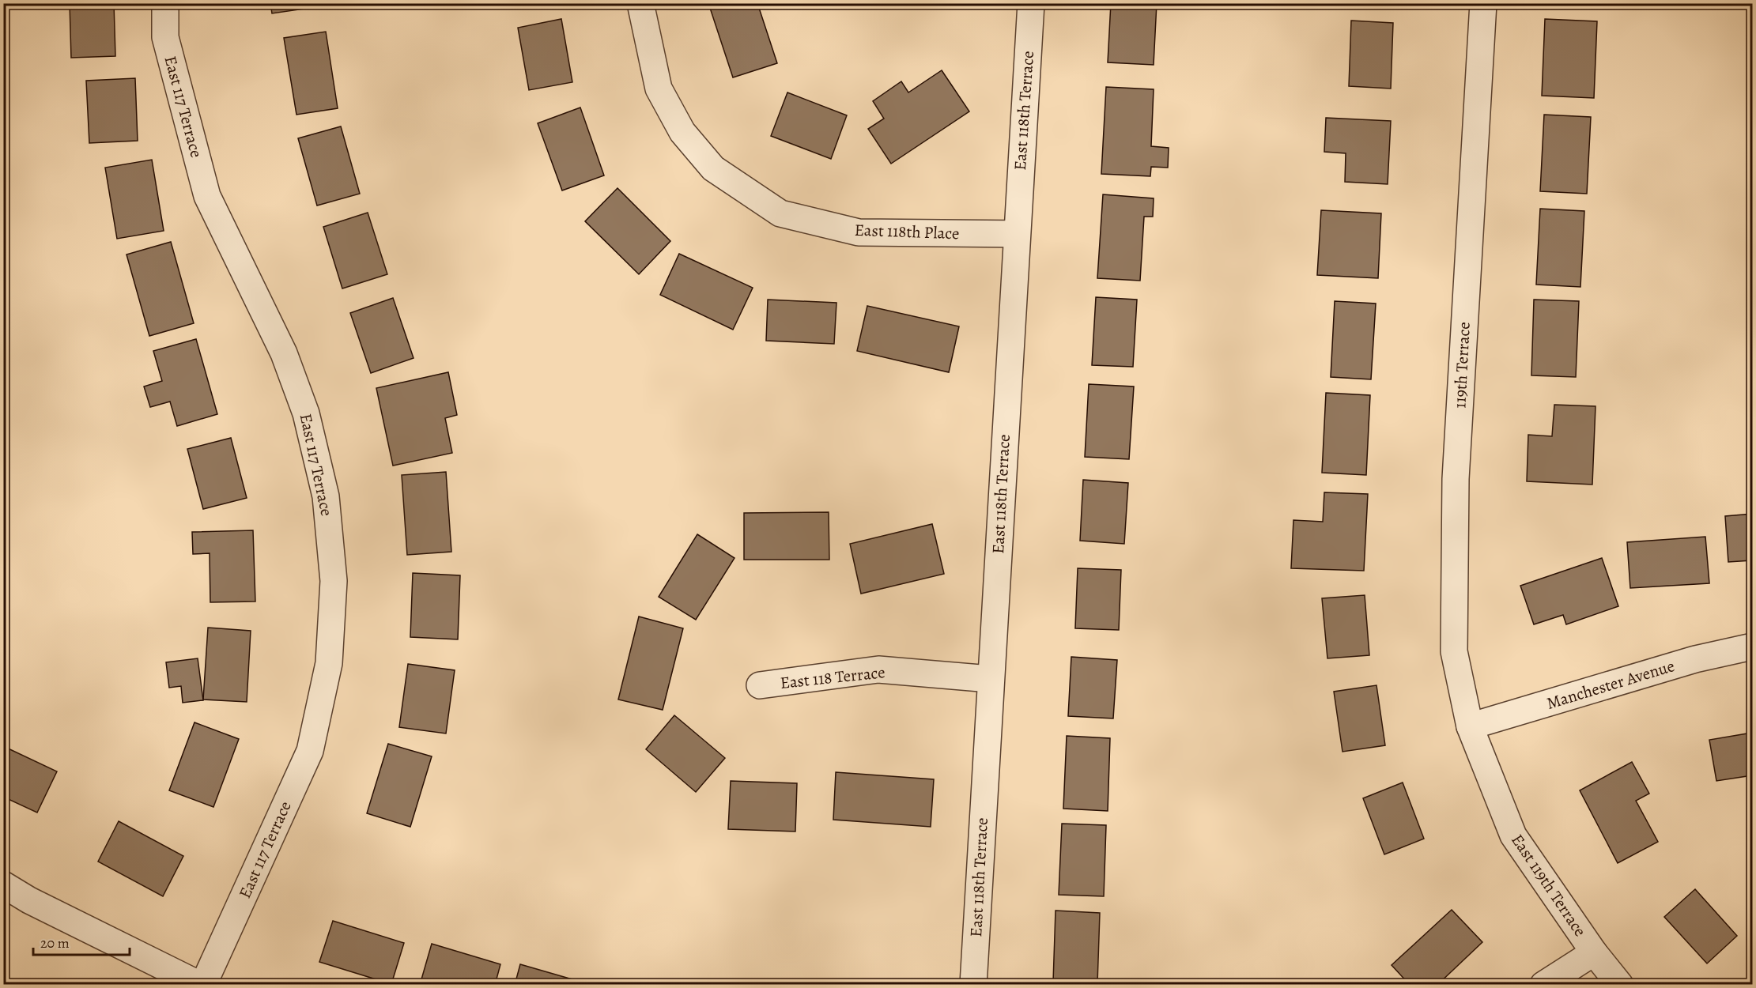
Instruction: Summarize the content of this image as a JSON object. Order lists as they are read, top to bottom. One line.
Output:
{"streets":{"street":["East 117 Terrace","East 118th Terrace","East 118th Place","119th Terrace","East 118 Terrace","Manchester Avenue","East 119th Terrace"]},"crossings":[["East 118th Terrace","East 118th Place"],["East 118th Terrace","East 118 Terrace"],["119th Terrace","Manchester Avenue"],["119th Terrace","East 119th Terrace"],["Manchester Avenue","East 119th Terrace"]],"scale_bar":"20 m"}
